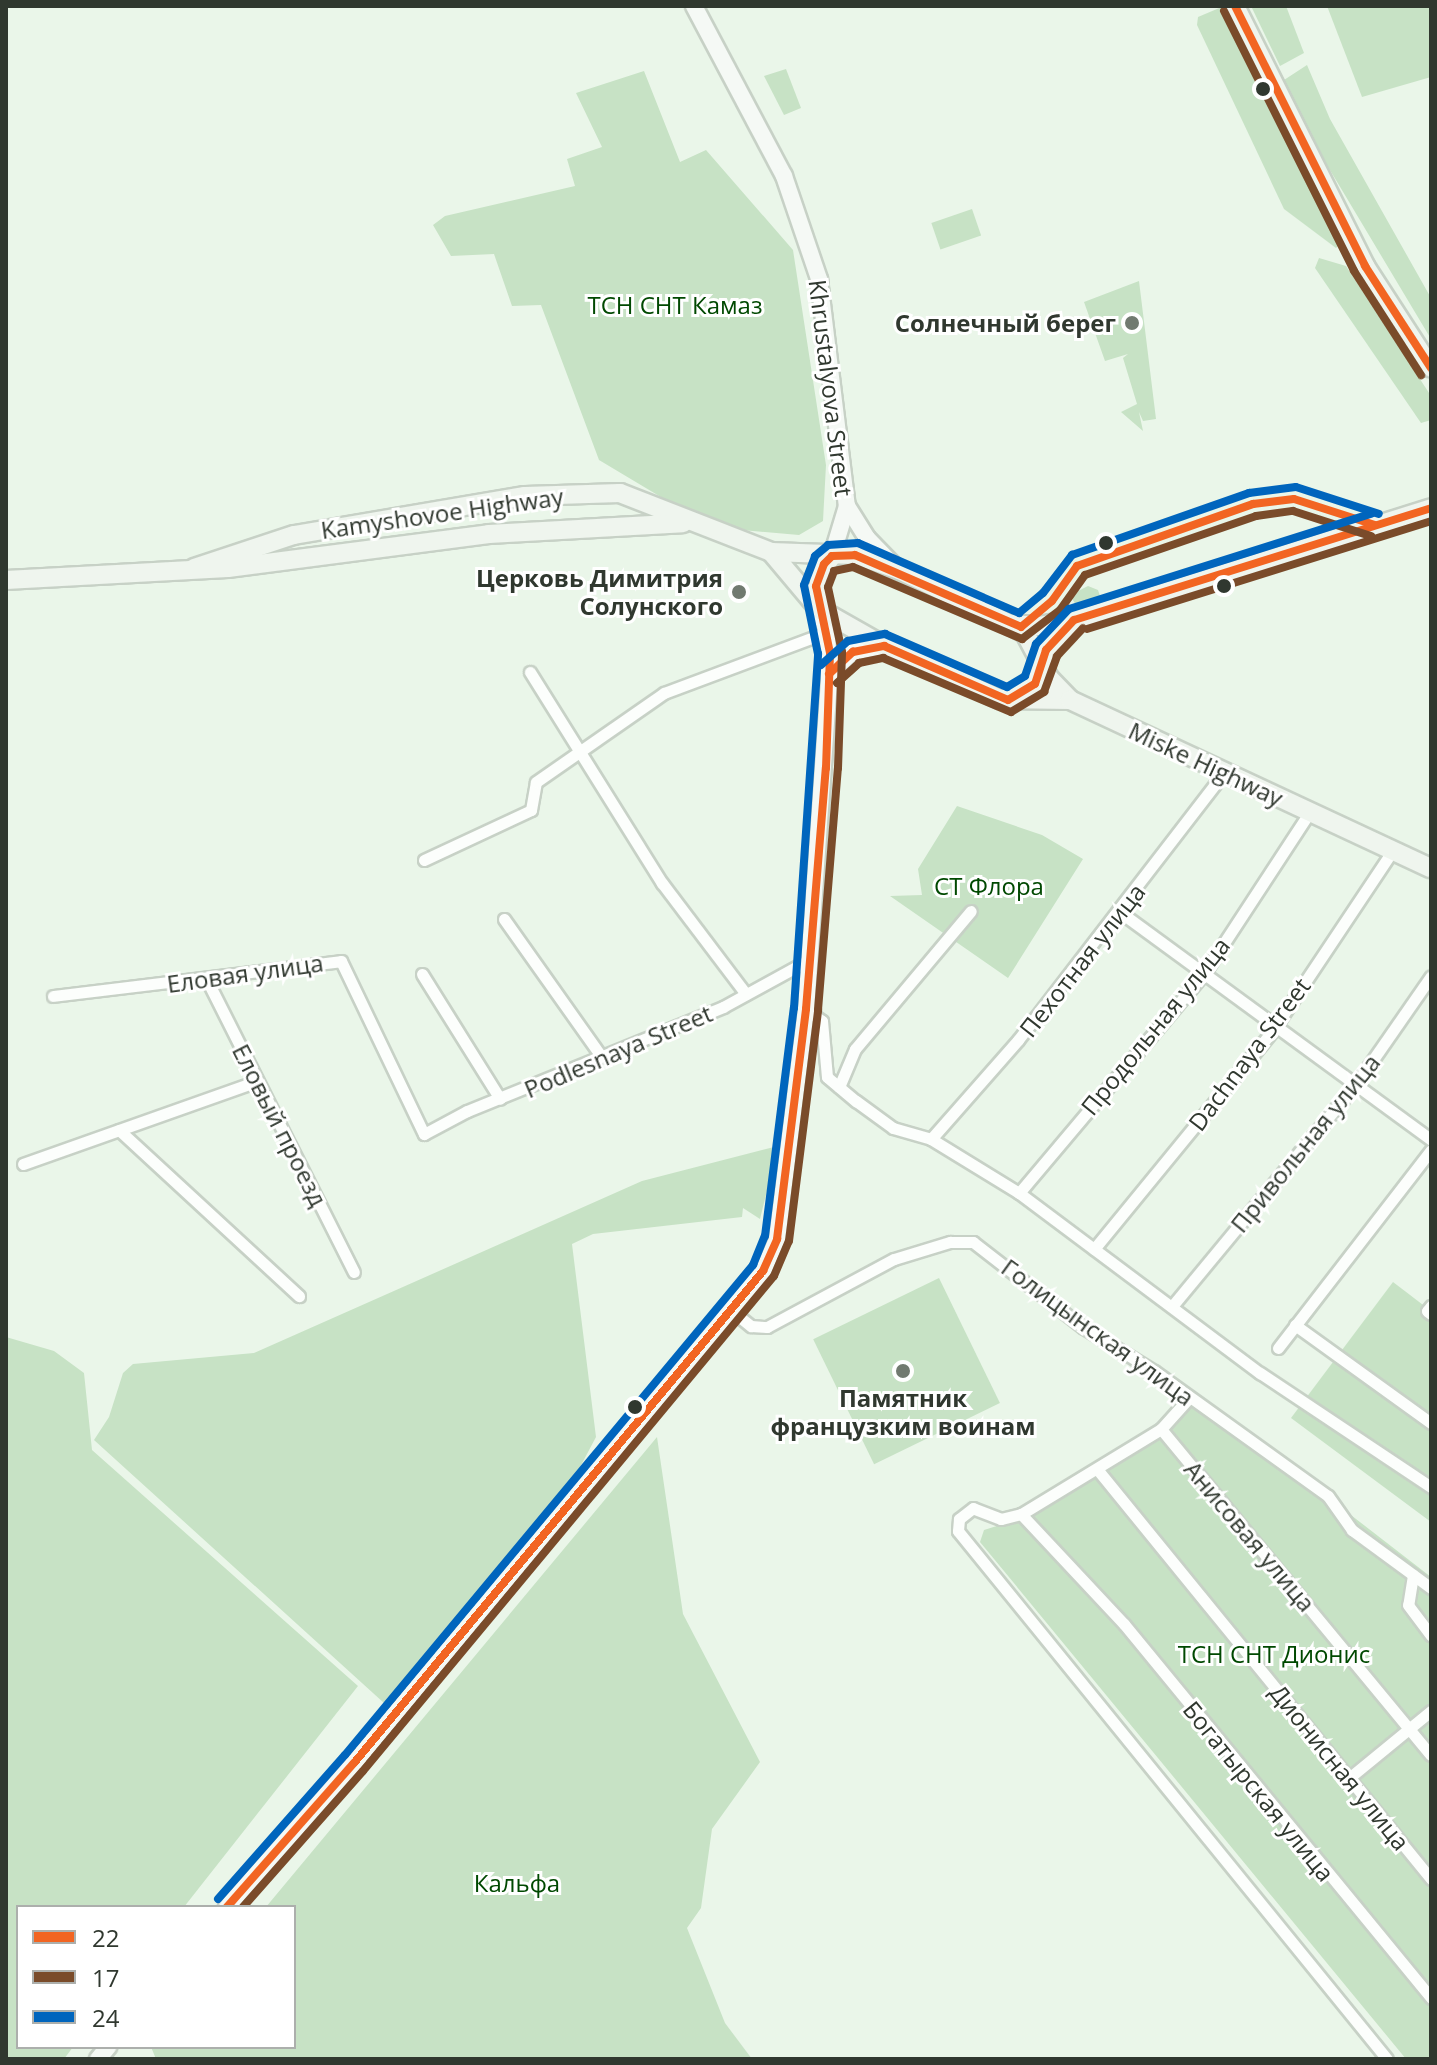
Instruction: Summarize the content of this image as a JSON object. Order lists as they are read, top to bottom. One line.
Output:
{"streets":{"main road":["Khrustalyova Street","Kamyshovoe Highway","Miske Highway"],"street":["Пехотная улица","Еловая улица","Продольная улица","Podlesnaya Street","Dachnaya Street","Еловый проезд","Привольная улица","Голицынская улица","Анисовая улица","Дионисная улица","Богатырская улица"]},"crossings":[["Khrustalyova Street","Kamyshovoe Highway"],["Kamyshovoe Highway","Miske Highway"],["Miske Highway","Пехотная улица"],["Miske Highway","Продольная улица"],["Miske Highway","Dachnaya Street"],["Еловая улица","Podlesnaya Street"],["Еловая улица","Еловый проезд"]],"parks":["ТСН СНТ Камаз","СТ Флора","ТСН СНТ Дионис","Кальфа"],"places":["Солнечный берег","Церковь Димитрия Солунского","Памятник французким воинам"],"lines":["transit line 22","transit line 17","transit line 24"],"legend":["22","17","24"]}
